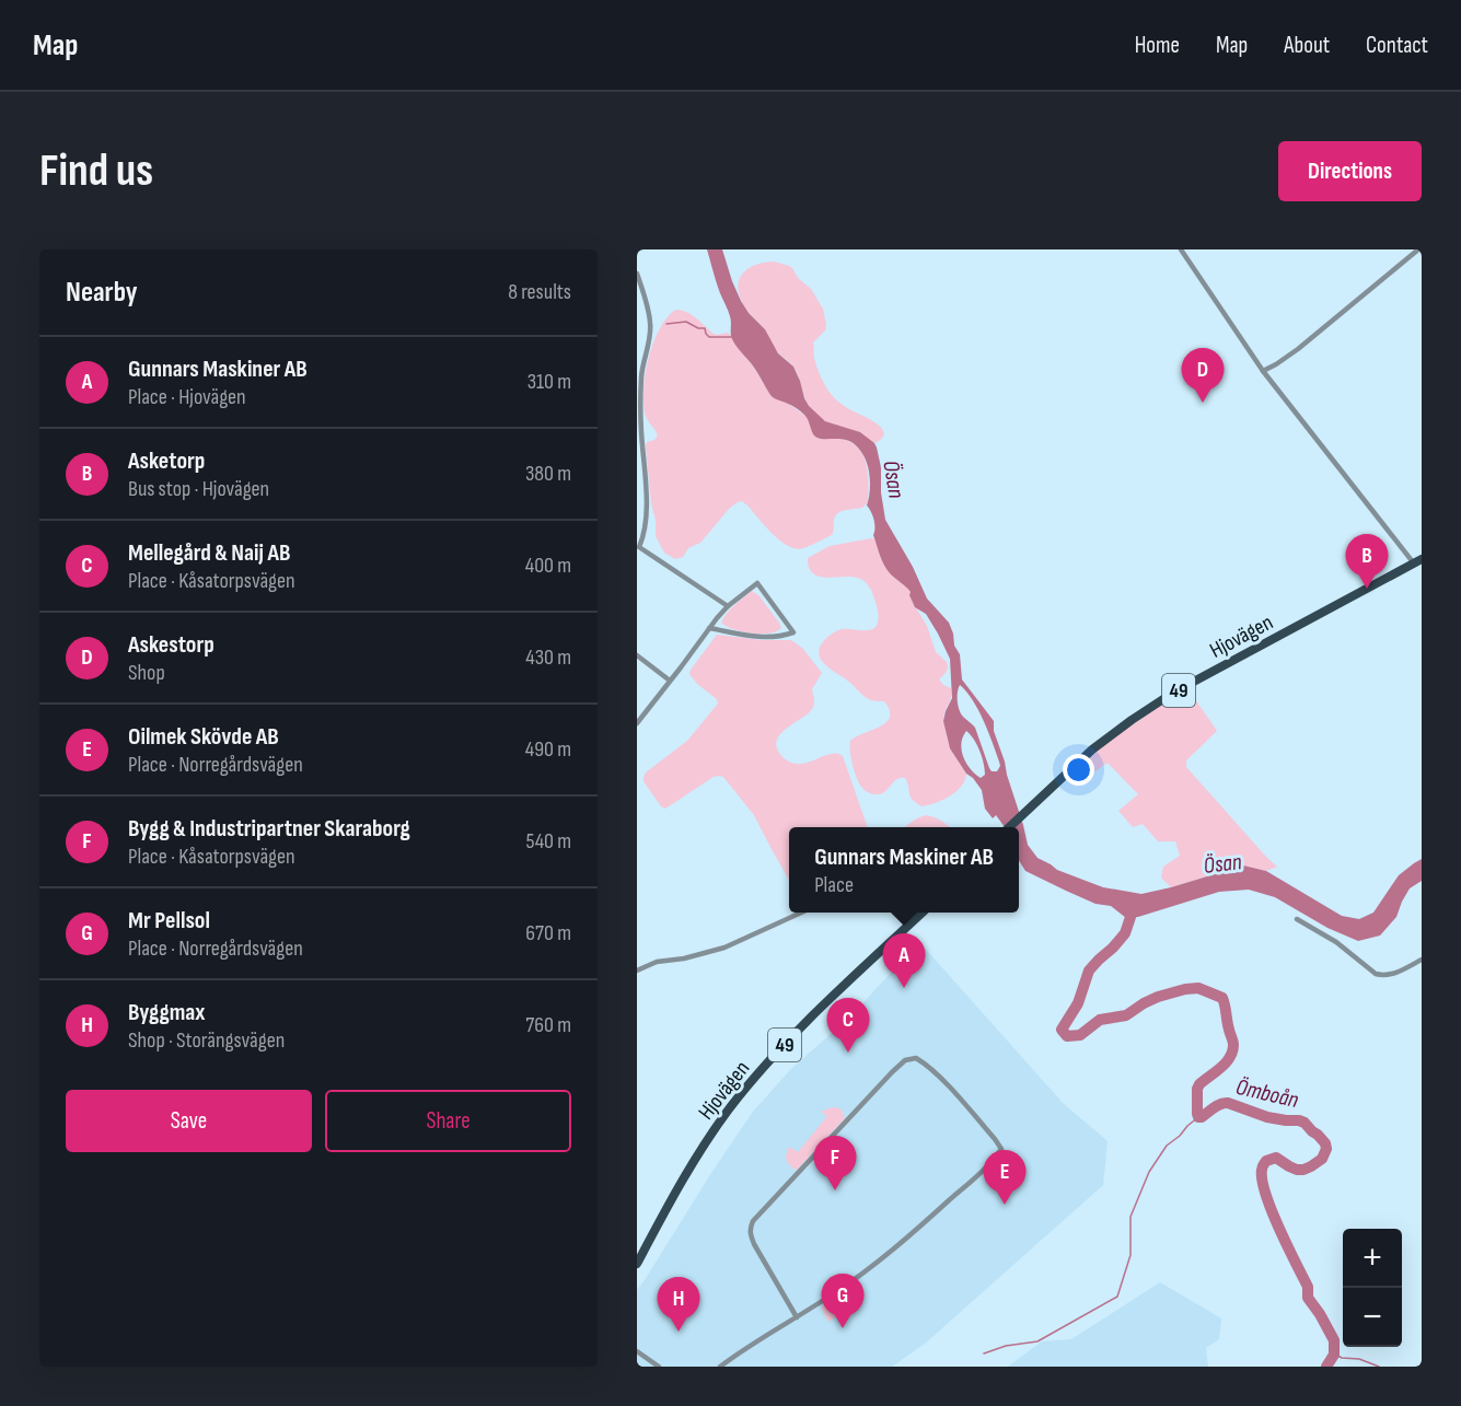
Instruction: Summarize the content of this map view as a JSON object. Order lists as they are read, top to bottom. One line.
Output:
{"streets":{"main road":["Hjovägen","49"]},"water":["Ösan","Ömboån"],"page":{"header":"Map","nav":["Home","Map","About","Contact"],"buttons":["Directions",["Save","Share"]],"title":"Find us","heading":["Nearby","8 results"],"list":[{"mark":"A","name":"Gunnars Maskiner AB","note":"Place · Hjovägen","value":"310 m"},{"mark":"B","name":"Asketorp","note":"Bus stop · Hjovägen","value":"380 m"},{"mark":"C","name":"Mellegård & Naij AB","note":"Place · Kåsatorpsvägen","value":"400 m"},{"mark":"D","name":"Askestorp","note":"Shop","value":"430 m"},{"mark":"E","name":"Oilmek Skövde AB","note":"Place · Norregårdsvägen","value":"490 m"},{"mark":"F","name":"Bygg & Industripartner Skaraborg","note":"Place · Kåsatorpsvägen","value":"540 m"},{"mark":"G","name":"Mr Pellsol","note":"Place · Norregårdsvägen","value":"670 m"},{"mark":"H","name":"Byggmax","note":"Shop · Storängsvägen","value":"760 m"}],"pins":["D","B","A","C","F","E","G","H"],"popup":["Gunnars Maskiner AB","Place"],"map_buttons":["+","−"]}}
